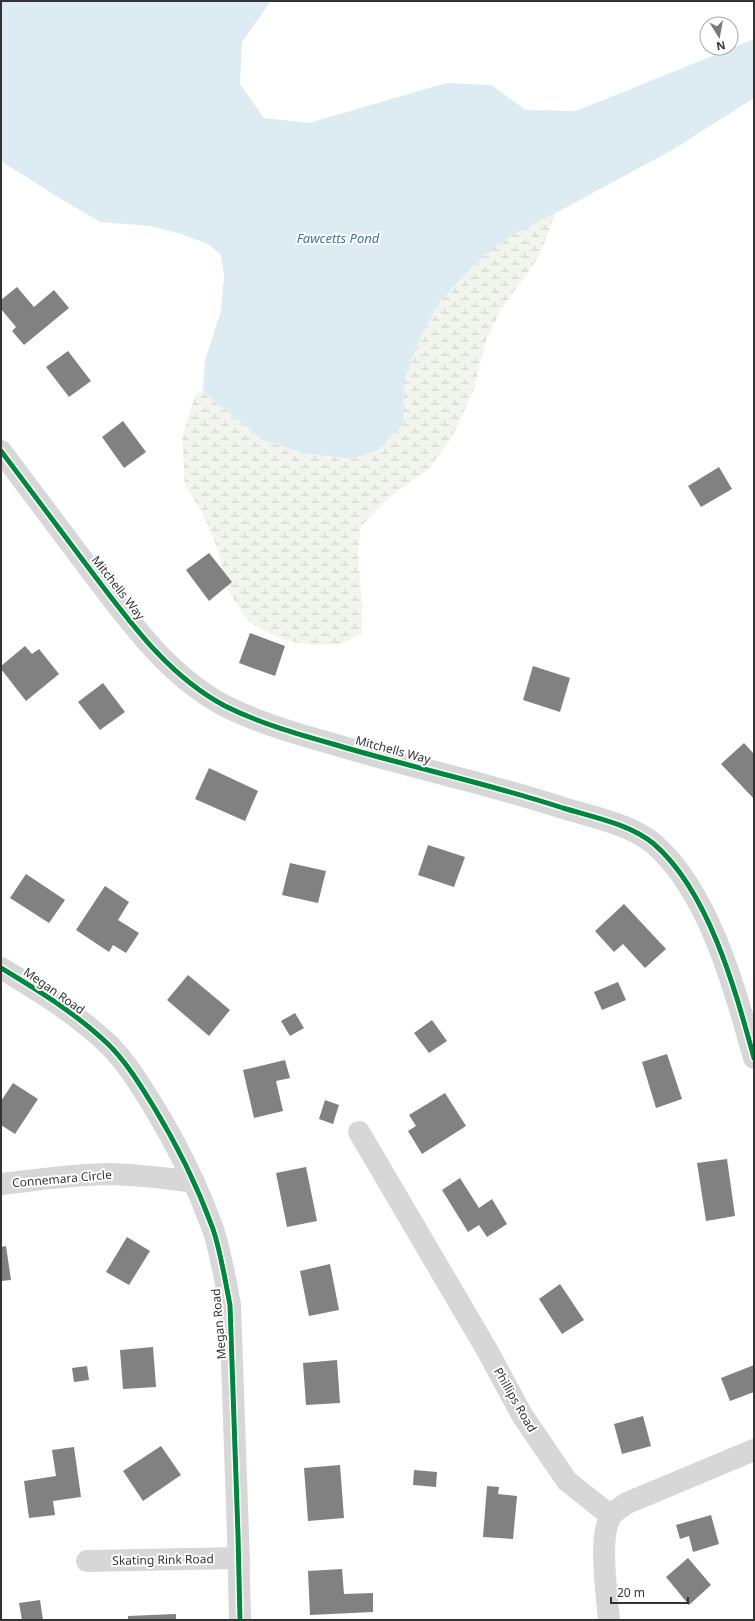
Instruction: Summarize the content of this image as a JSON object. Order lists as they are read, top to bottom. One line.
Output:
{"streets":{"street":["Mitchells Way","Megan Road","Connemara Circle","Phillips Road","Skating Rink Road"]},"crossings":[["Megan Road","Connemara Circle"],["Megan Road","Skating Rink Road"]],"water":["Fawcetts Pond"],"scale_bar":"20 m","north":"bottom"}
